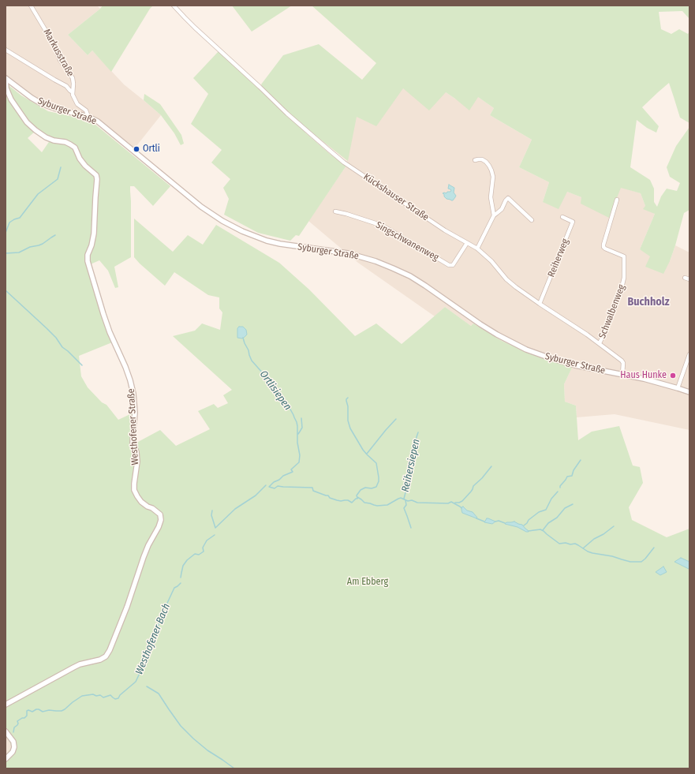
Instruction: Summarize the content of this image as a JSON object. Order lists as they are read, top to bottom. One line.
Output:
{"streets":{"street":["Markusstraße","Syburger Straße","Kückshauser Straße","Singschwanenweg","Reiherweg","Schwalbenweg","Westhofener Straße"]},"crossings":[["Syburger Straße","Kückshauser Straße"],["Syburger Straße","Westhofener Straße"],["Kückshauser Straße","Singschwanenweg"],["Kückshauser Straße","Reiherweg"],["Kückshauser Straße","Schwalbenweg"]],"districts":["Buchholz"],"water":["Ortlisiepen","Reihersiepen","Westhofener Bach"],"parks":["Am Ebberg"],"places":["Ortli","Haus Hunke"]}
